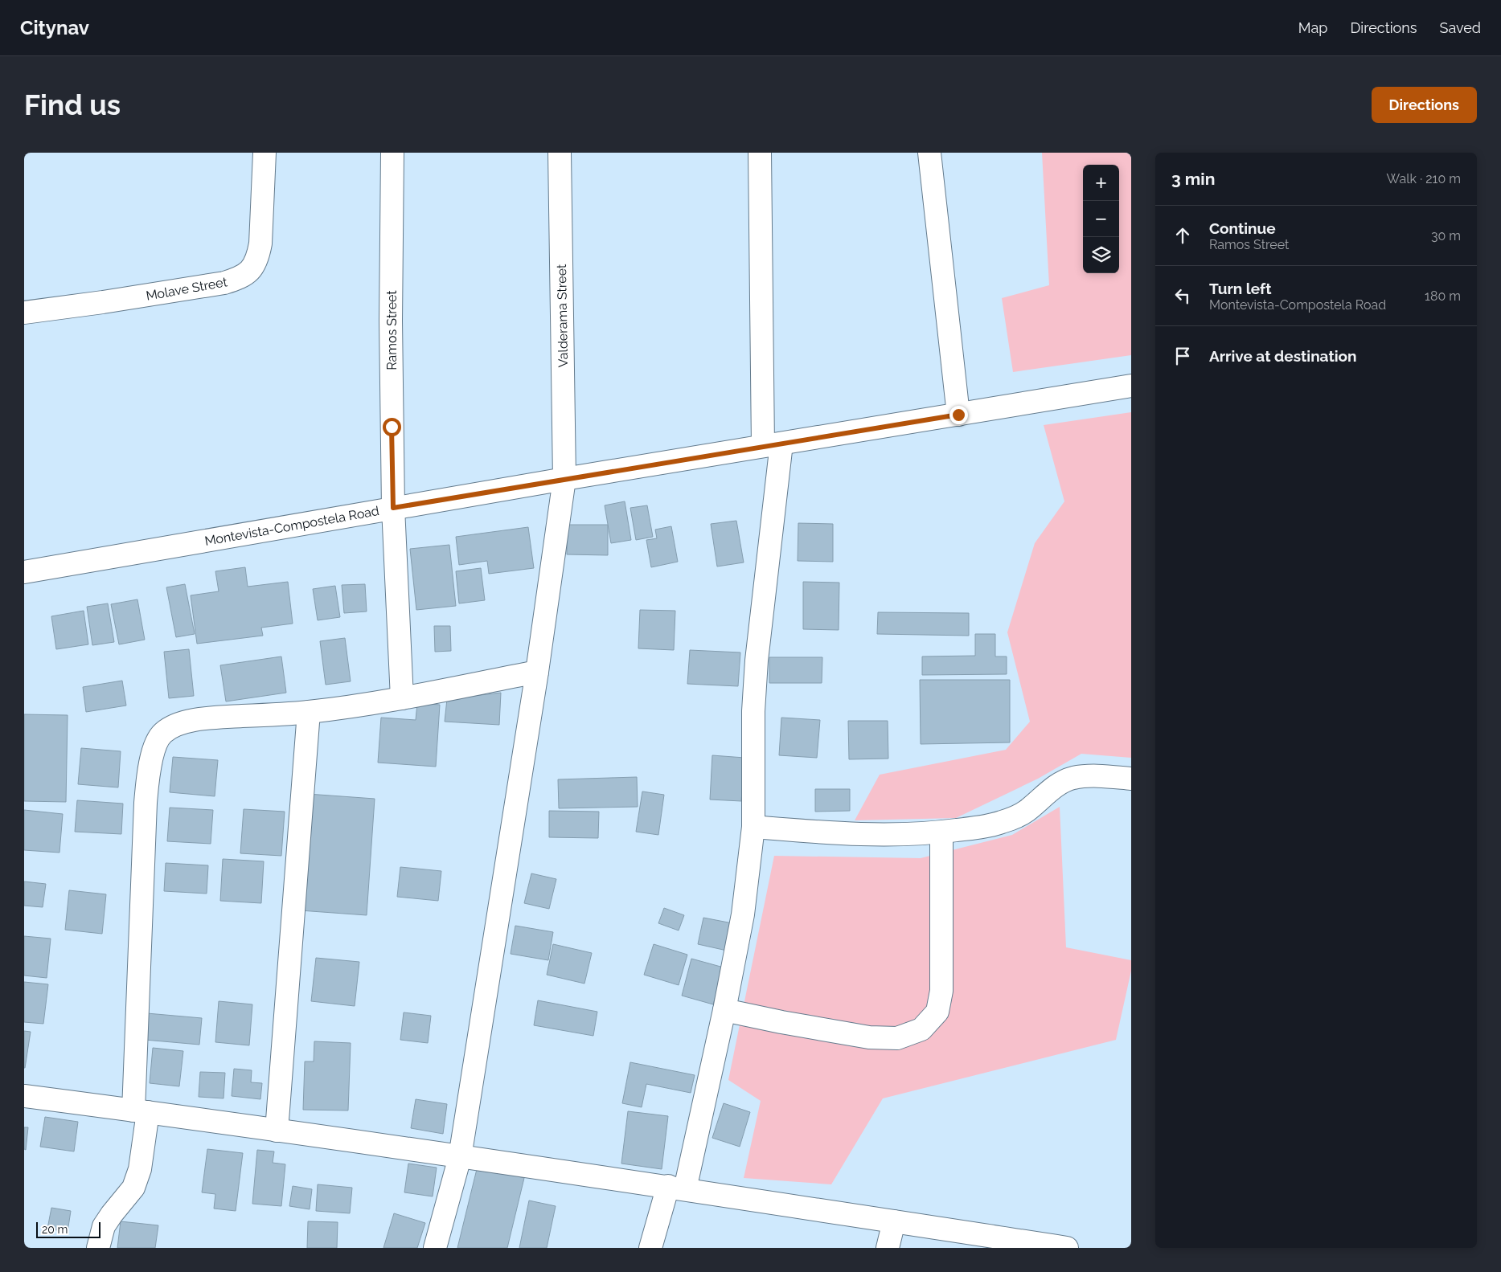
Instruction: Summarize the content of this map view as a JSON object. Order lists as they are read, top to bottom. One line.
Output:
{"streets":{"street":["Molave Street","Valderama Street","Ramos Street","Montevista-Compostela Road"]},"crossings":[["Valderama Street","Montevista-Compostela Road"],["Ramos Street","Montevista-Compostela Road"]],"scale_bar":"20 m","page":{"header":"Citynav","nav":["Map","Directions","Saved"],"buttons":"Directions","title":"Find us","heading":["3 min","Walk · 210 m"],"map_buttons":["+","−"],"list":[["Continue","Ramos Street","30 m"],["Turn left","Montevista-Compostela Road","180 m"],"Arrive at destination"],"scale":"20 m"}}
